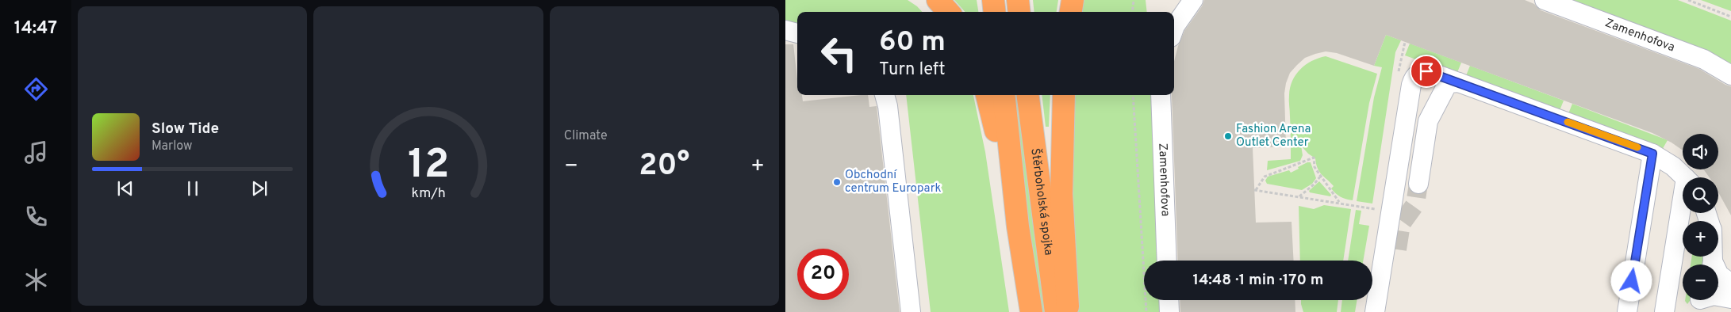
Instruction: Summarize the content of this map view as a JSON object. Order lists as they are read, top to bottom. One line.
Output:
{"streets":{"highway":["Štěrboholská spojka"],"lane":["Zamenhofova"]},"places":["Fashion Arena Outlet Center","Obchodní centrum Europark"],"page":{"tabs":"14:47","tile":"Climate","turn":["60 m","Turn left"],"song":["Slow Tide","Marlow"],"map_buttons":["+","−"],"heat":["−","20°","+"],"limit":"20","trip":"14:48 · 1 min · 170 m","gauge":["12","km/h"]}}
